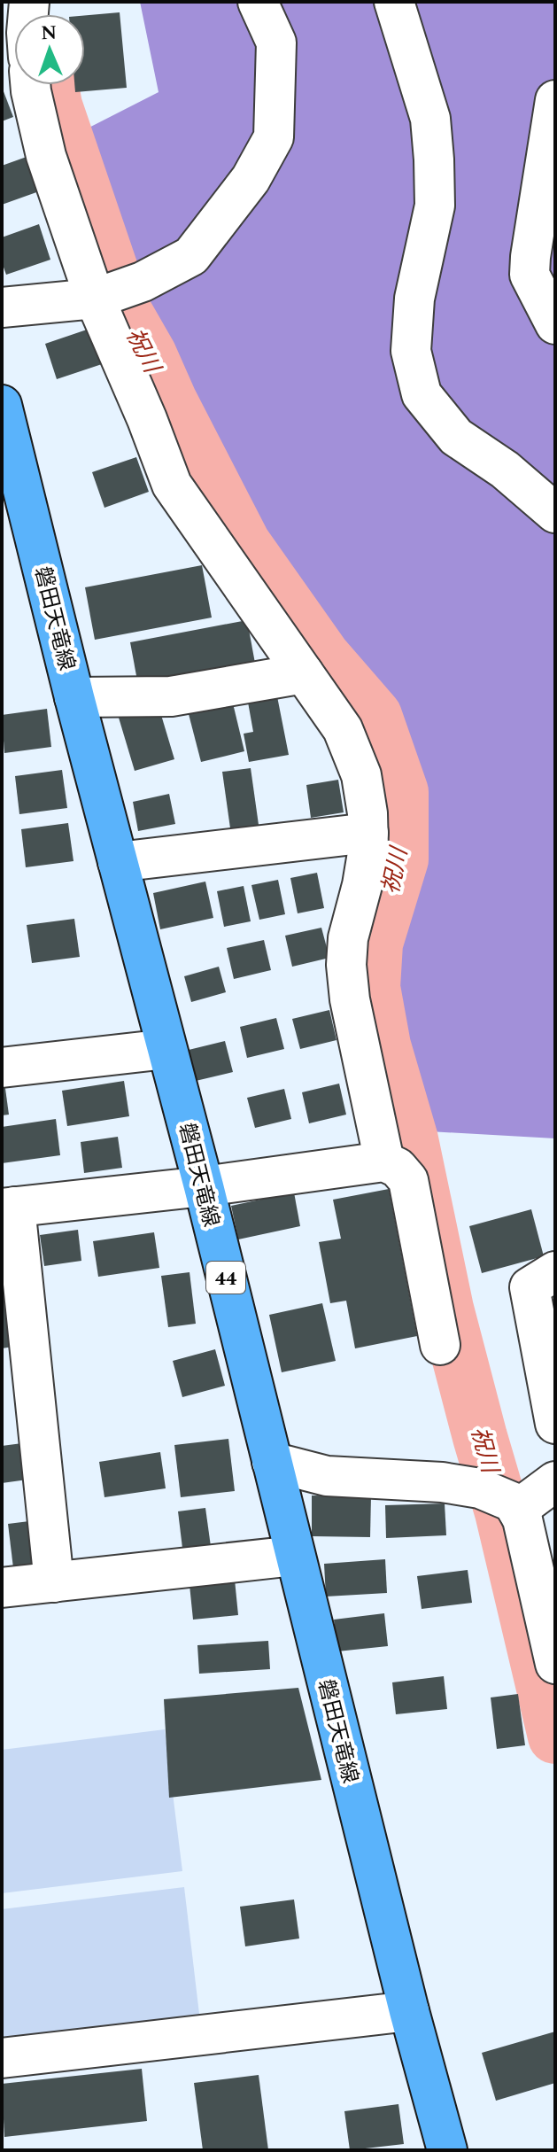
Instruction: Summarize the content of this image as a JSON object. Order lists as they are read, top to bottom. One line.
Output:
{"streets":{"main road":["磐田天竜線","44"]},"water":["祝川"],"north":"top"}
